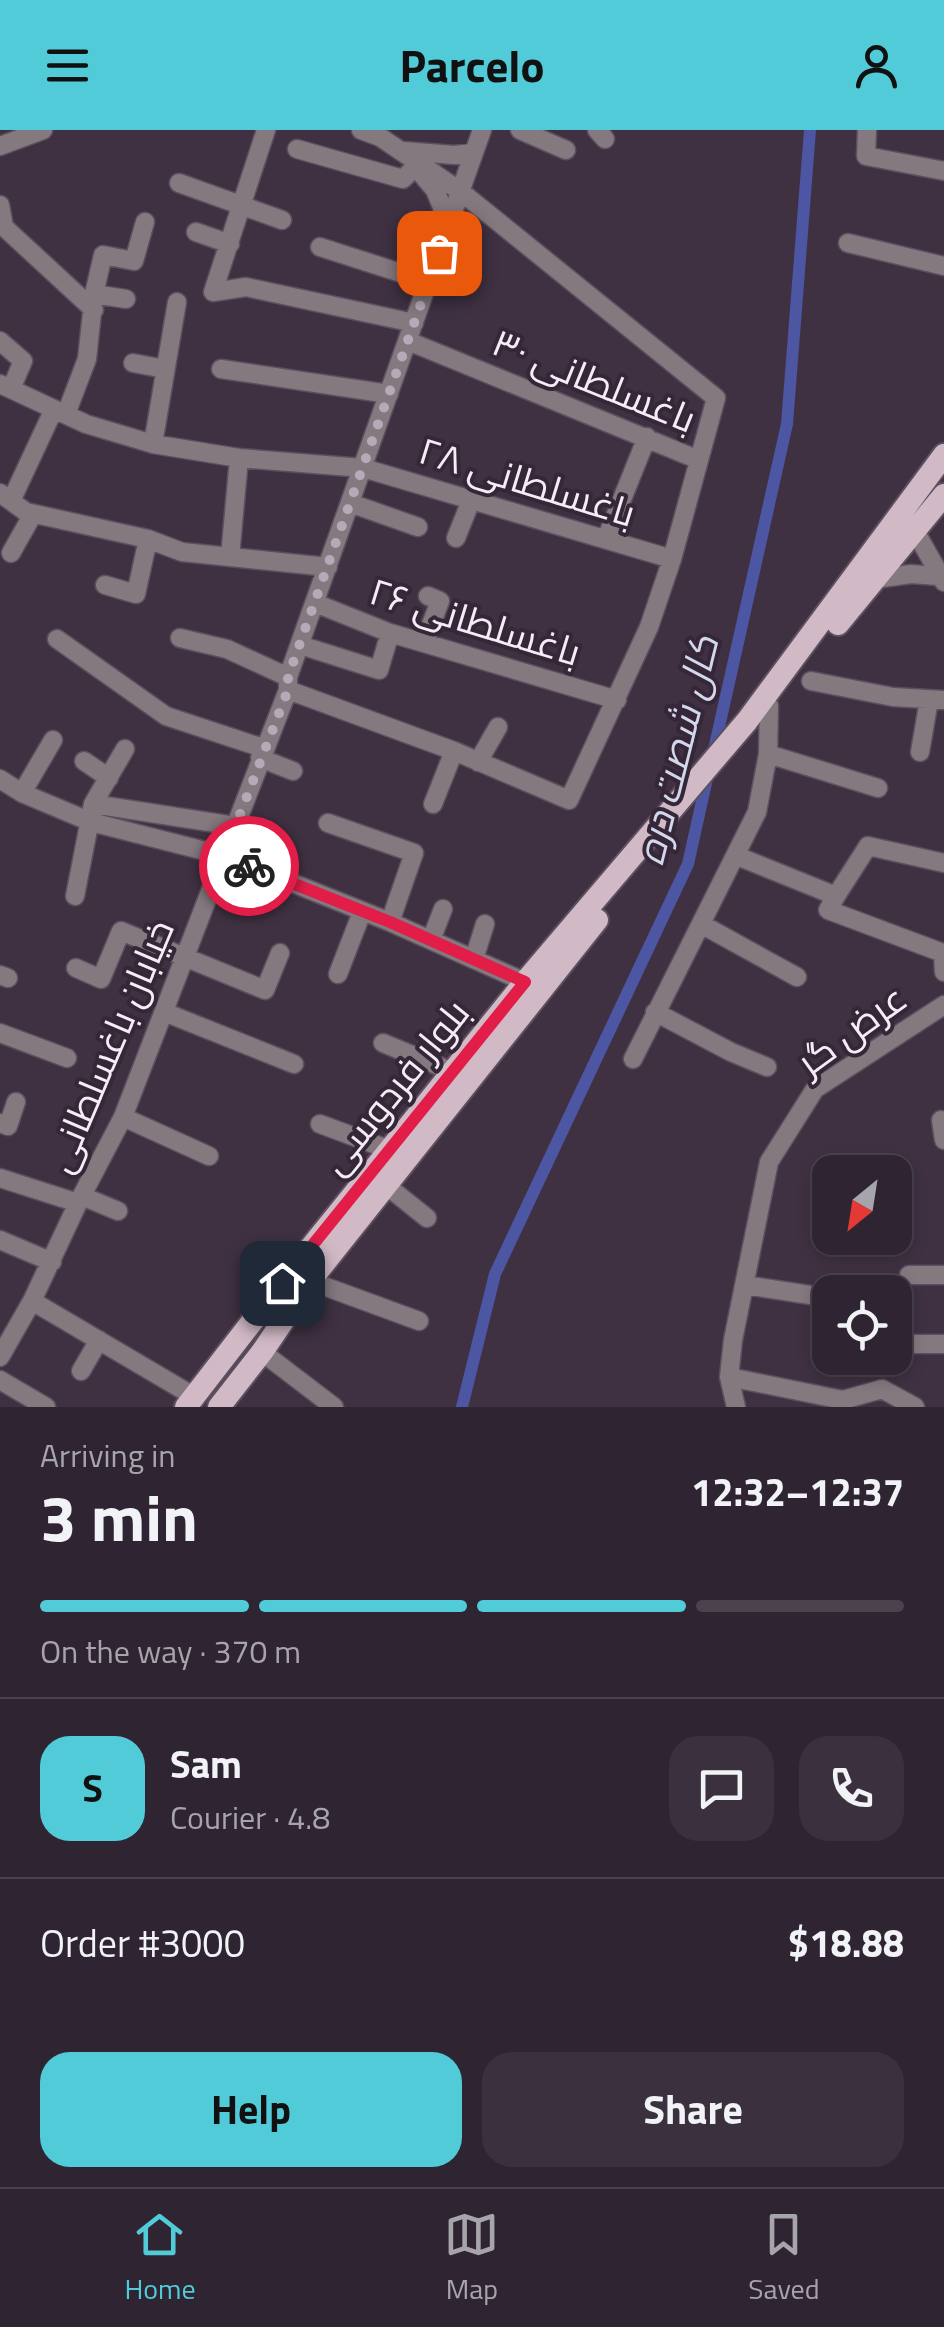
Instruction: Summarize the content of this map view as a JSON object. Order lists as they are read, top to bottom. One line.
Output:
{"streets":{"main road":["بلوار فردوسی"],"street":["باغسلطانی ۳۰","باغسلطانی ۲۸","باغسلطانی ۲۶","عرض گر","خیابان باغسلطانی"]},"crossings":[["باغسلطانی ۳۰","خیابان باغسلطانی"],["باغسلطانی ۲۸","خیابان باغسلطانی"],["باغسلطانی ۲۶","خیابان باغسلطانی"]],"water":["کال شصت دره"],"north":"bottom left","page":{"header":"Parcelo","heading":["3 min","Arriving in","12:32–12:37"],"panel":["Sam","Courier · 4.8","Order #3000","$18.88"],"bar":"On the way · 370 m","round":"S","buttons":["Help","Share"],"tabs":["Home","Map","Saved"]}}
